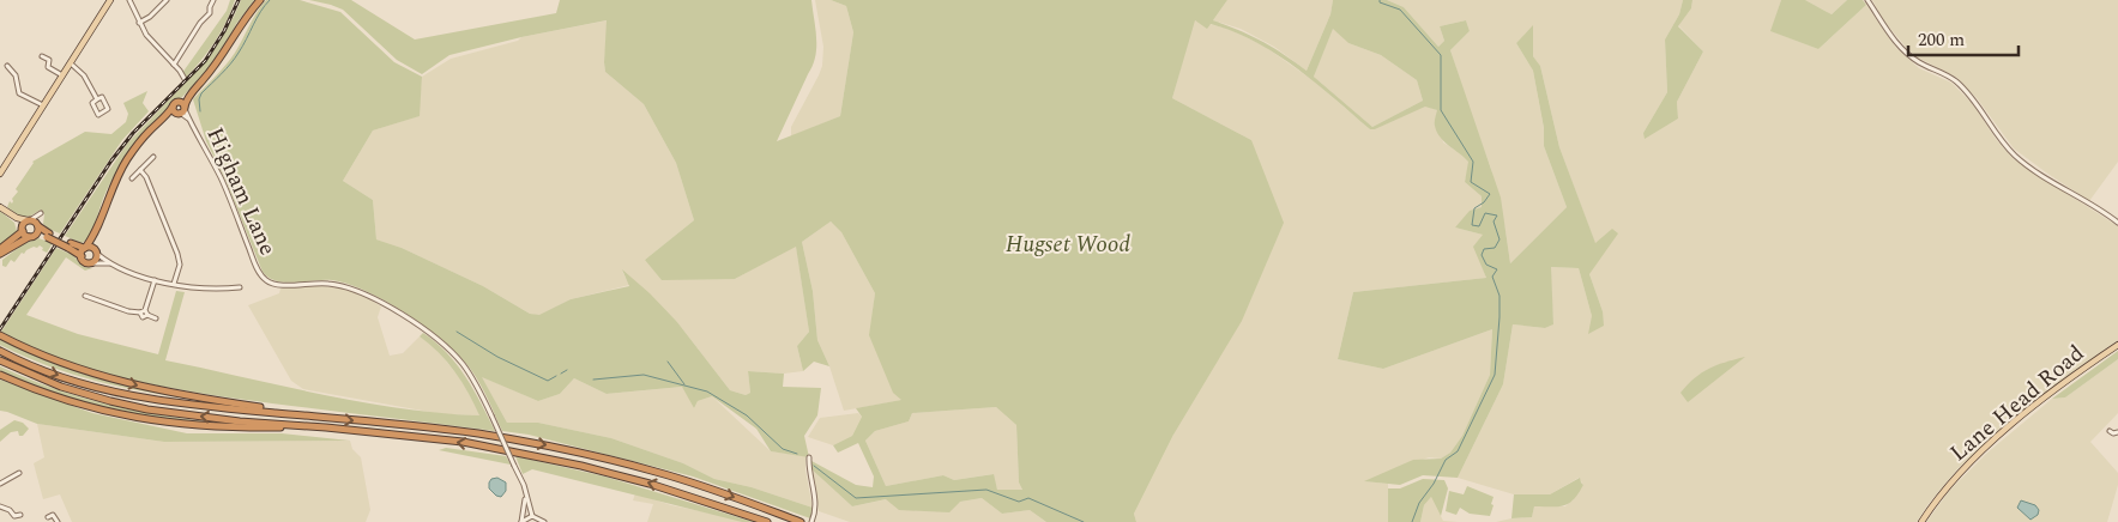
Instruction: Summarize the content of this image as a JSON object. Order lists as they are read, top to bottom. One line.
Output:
{"streets":{"main road":["Lane Head Road"],"street":["Higham Lane"]},"parks":["Hugset Wood"],"scale_bar":"200 m"}
